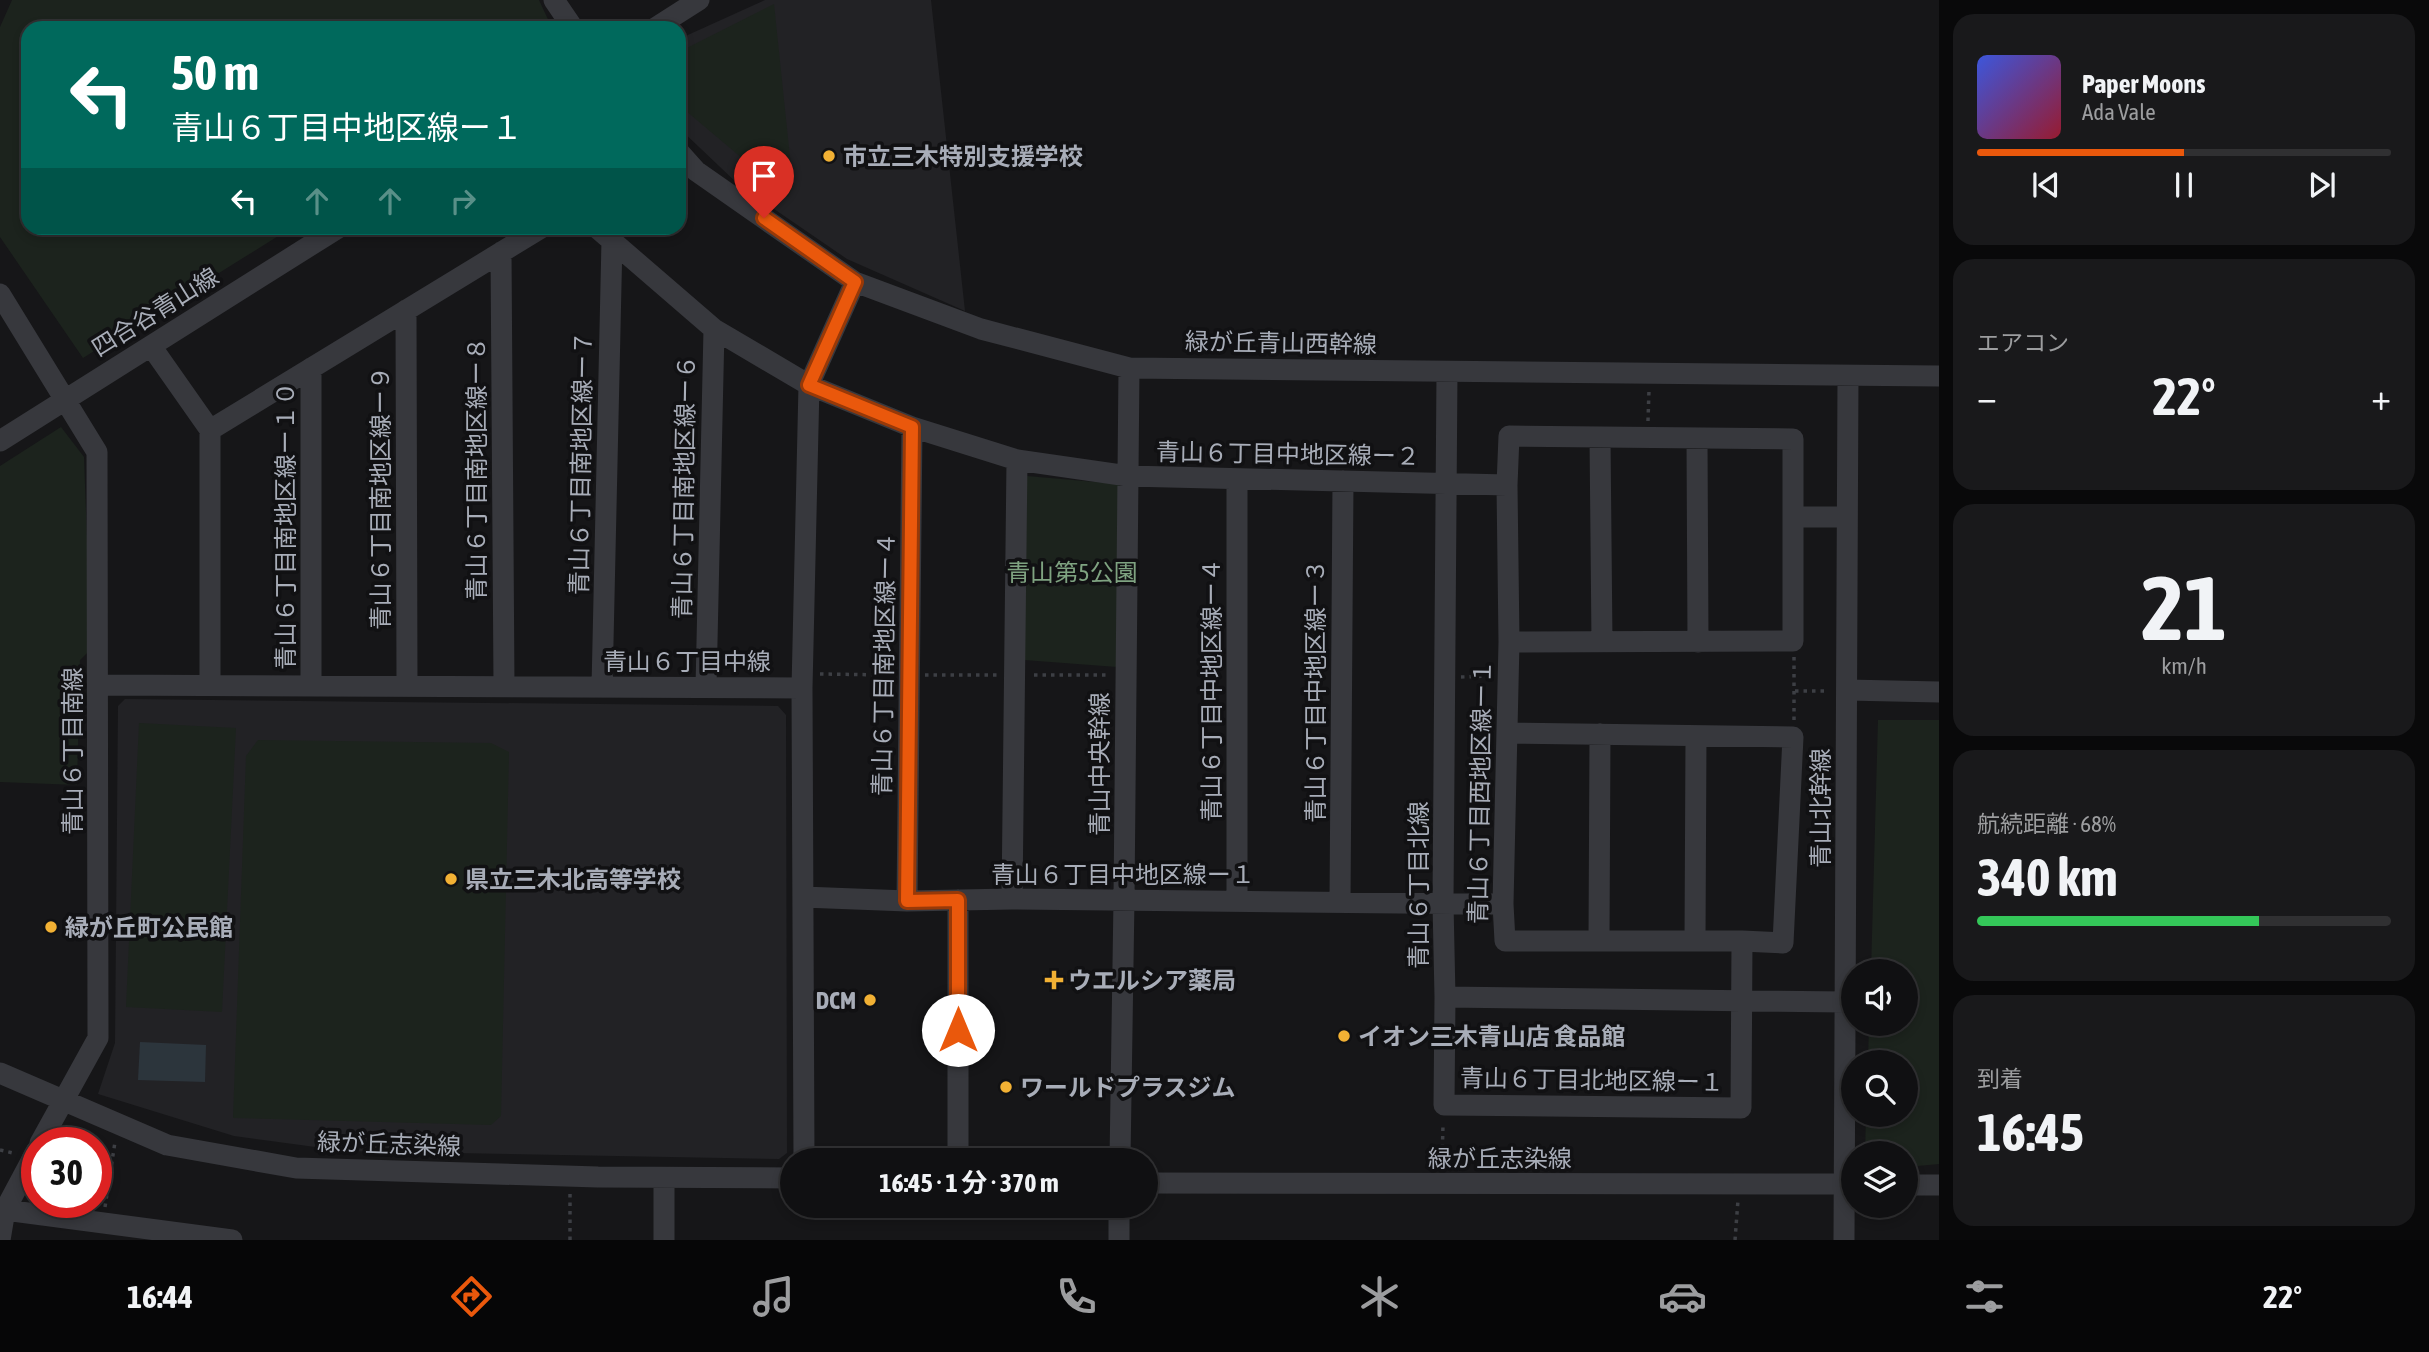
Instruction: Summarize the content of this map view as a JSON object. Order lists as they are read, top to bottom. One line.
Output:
{"streets":{"street":["四合谷青山線","緑が丘青山西幹線","青山６丁目中地区線ー２","青山６丁目南地区線ー７","青山６丁目南地区線ー８","青山６丁目南地区線ー６","青山６丁目南地区線ー９","青山６丁目南地区線ー１０","青山６丁目中線","青山６丁目南地区線ー４","青山６丁目中地区線ー４","青山６丁目中地区線ー３","青山６丁目南線","青山中央幹線","青山６丁目西地区線ー１","青山北幹線","青山６丁目中地区線ー１","青山６丁目北線","青山６丁目北地区線ー１","緑が丘志染線"]},"crossings":[["四合谷青山線","青山６丁目南線"],["緑が丘青山西幹線","青山中央幹線"],["緑が丘青山西幹線","青山北幹線"],["緑が丘青山西幹線","青山６丁目北線"],["青山６丁目中地区線ー２","青山６丁目南地区線ー６"],["青山６丁目中地区線ー２","青山６丁目南地区線ー４"],["青山６丁目中地区線ー２","青山６丁目中地区線ー４"],["青山６丁目中地区線ー２","青山６丁目中地区線ー３"],["青山６丁目中地区線ー２","青山中央幹線"],["青山６丁目中地区線ー２","青山６丁目西地区線ー１"],["青山６丁目中地区線ー２","青山６丁目北線"],["青山６丁目南地区線ー７","青山６丁目中線"],["青山６丁目南地区線ー８","青山６丁目中線"],["青山６丁目南地区線ー６","青山６丁目中線"],["青山６丁目南地区線ー９","青山６丁目中線"],["青山６丁目南地区線ー１０","青山６丁目中線"],["青山６丁目中線","青山６丁目南線"],["青山６丁目中線","青山６丁目中地区線ー１"],["青山６丁目南地区線ー４","青山６丁目中地区線ー１"],["青山６丁目中地区線ー４","青山６丁目中地区線ー１"],["青山６丁目中地区線ー３","青山６丁目中地区線ー１"],["青山６丁目南線","緑が丘志染線"],["青山中央幹線","青山６丁目中地区線ー１"],["青山６丁目西地区線ー１","青山６丁目中地区線ー１"],["青山６丁目中地区線ー１","青山６丁目北線"],["青山６丁目北線","青山６丁目北地区線ー１"]],"parks":["青山第5公園"],"places":{"other":["市立三木特別支援学校","県立三木北高等学校","緑が丘町公民館","DCM","イオン三木青山店 食品館","ワールドプラスジム"],"health":["ウエルシア薬局"]},"page":{"turn":["50 m","青山６丁目中地区線ー１"],"song":["Paper Moons","Ada Vale"],"tile":["エアコン",["21","km/h"],["航続距離 · 68%","340 km"],["到着","16:45"]],"heat":["−","22°","+"],"limit":"30","trip":"16:45 · 1 分 · 370 m","tabs":["16:44","22°"]}}
